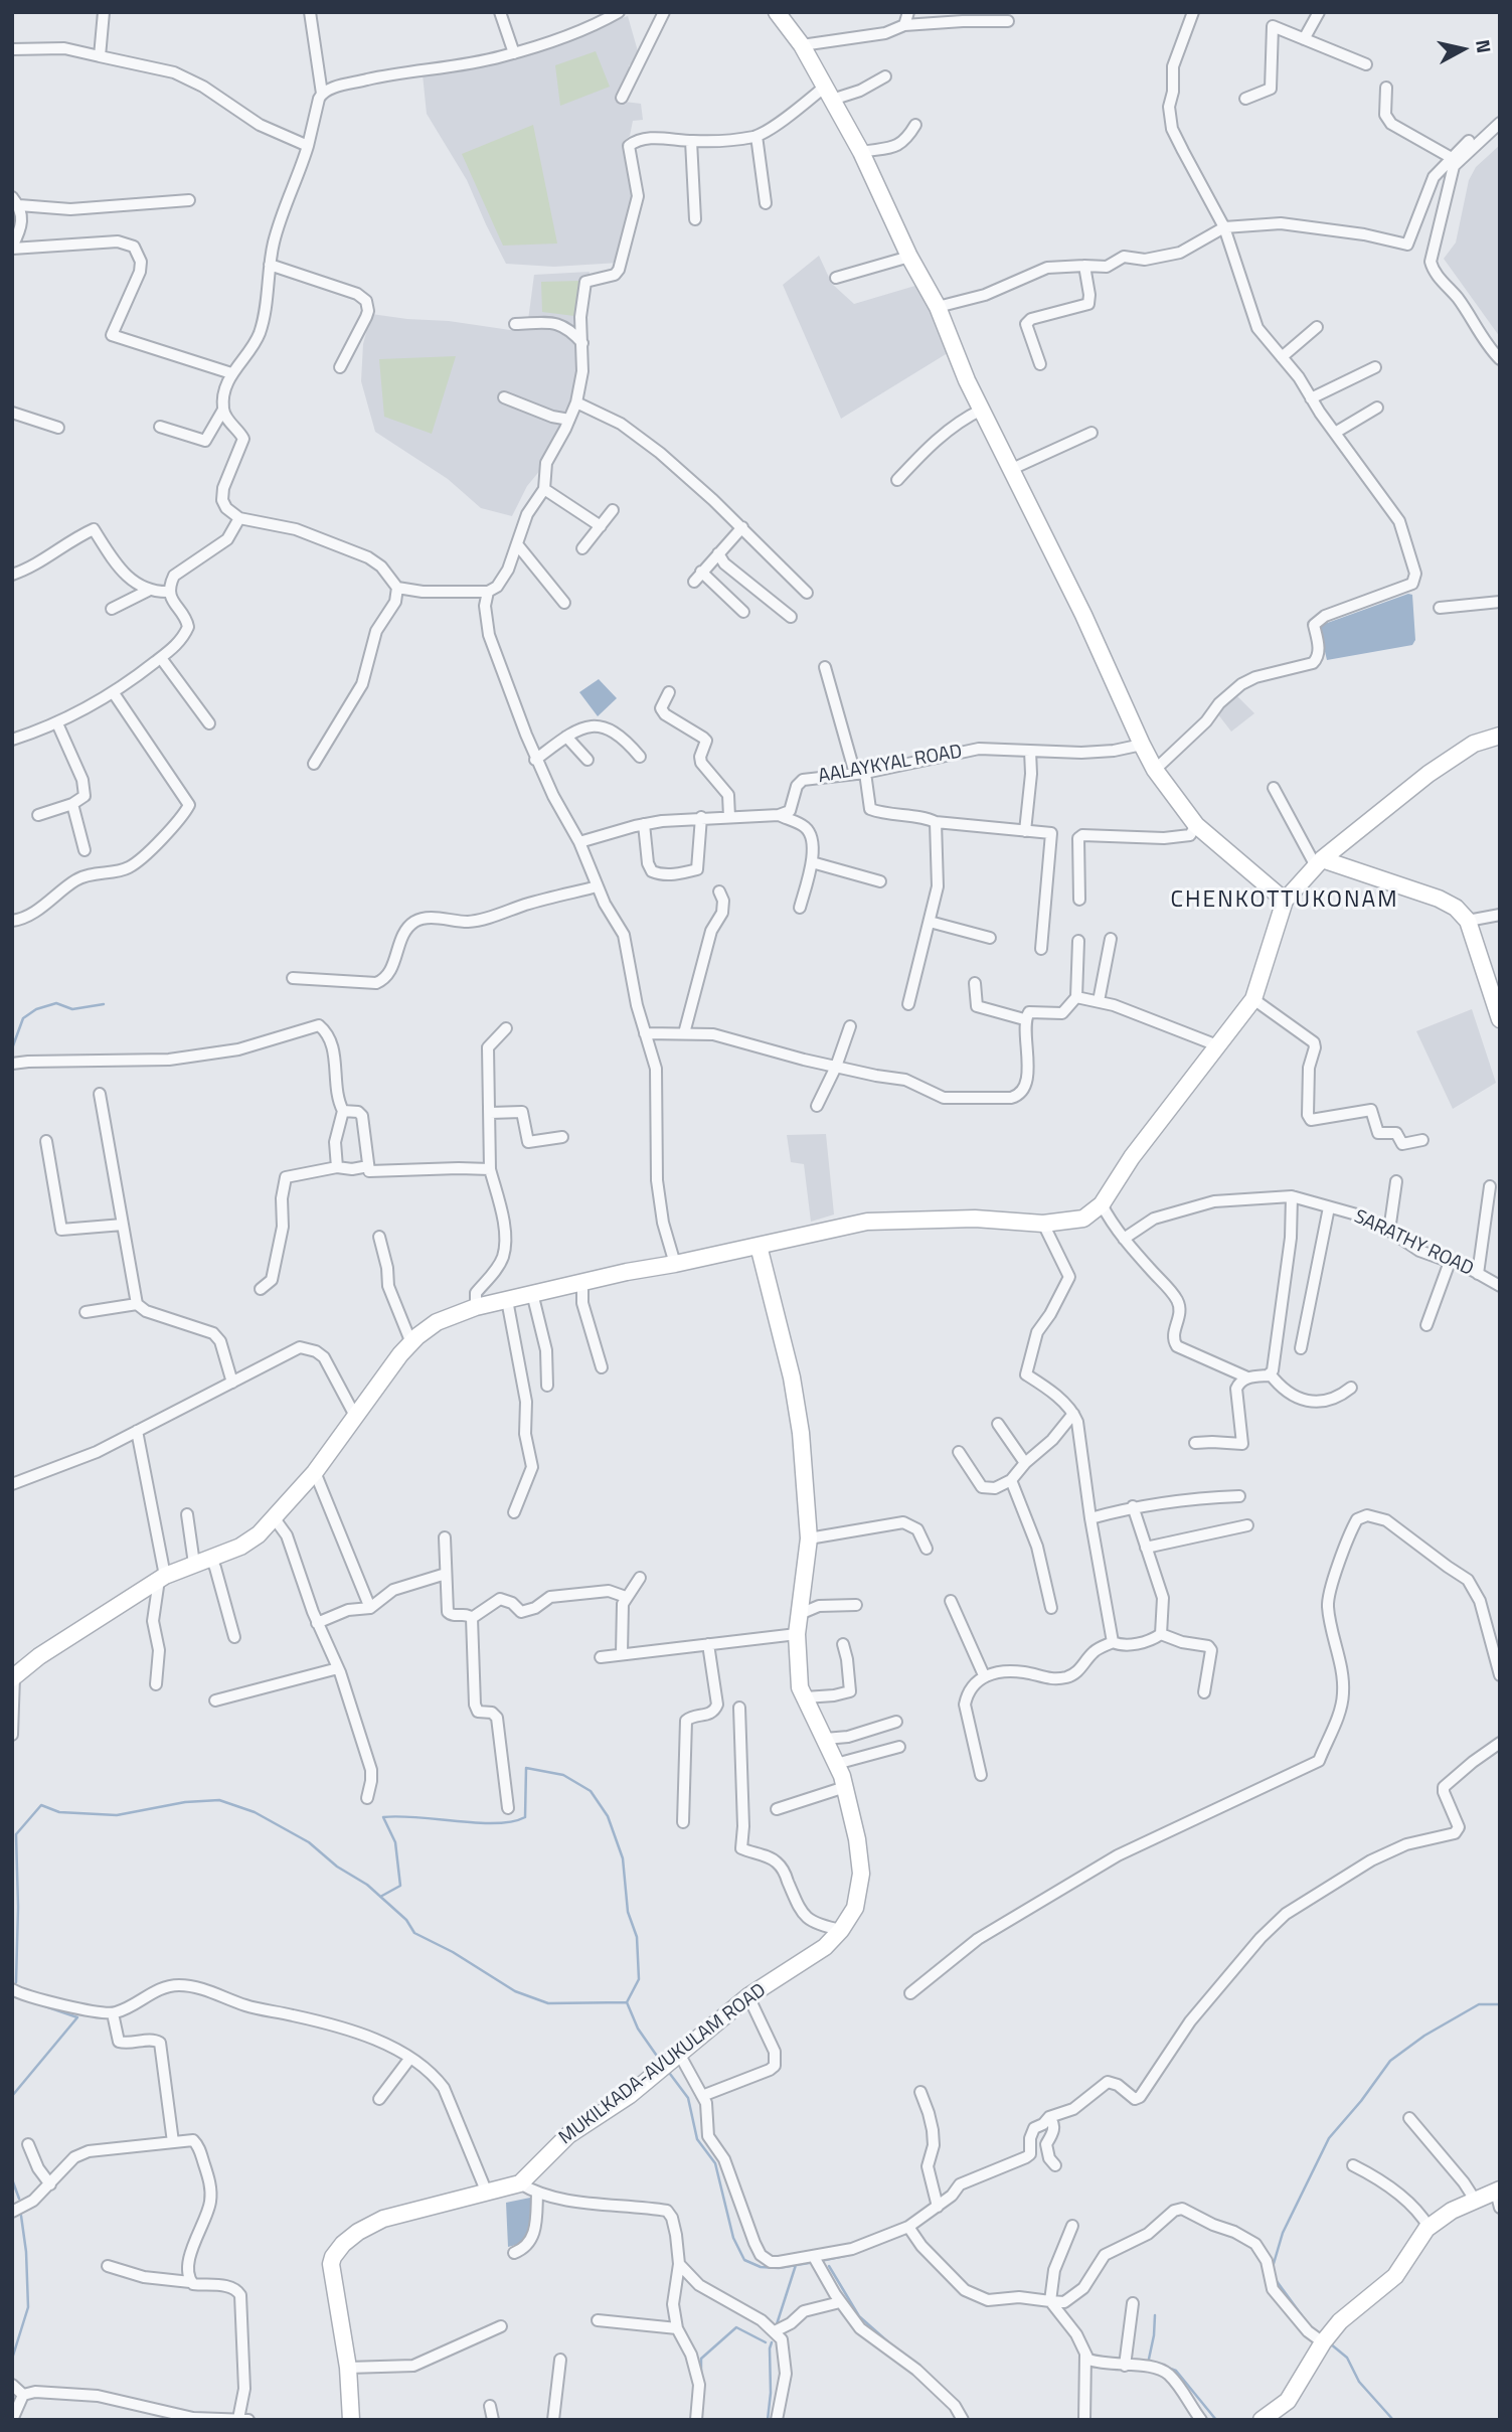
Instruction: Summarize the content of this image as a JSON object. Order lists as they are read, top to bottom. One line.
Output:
{"streets":{"main road":["MUKILKADA-AVUKULAM ROAD"],"street":["AALAYKYAL ROAD","SARATHY ROAD"]},"districts":["CHENKOTTUKONAM"],"north":"right"}
